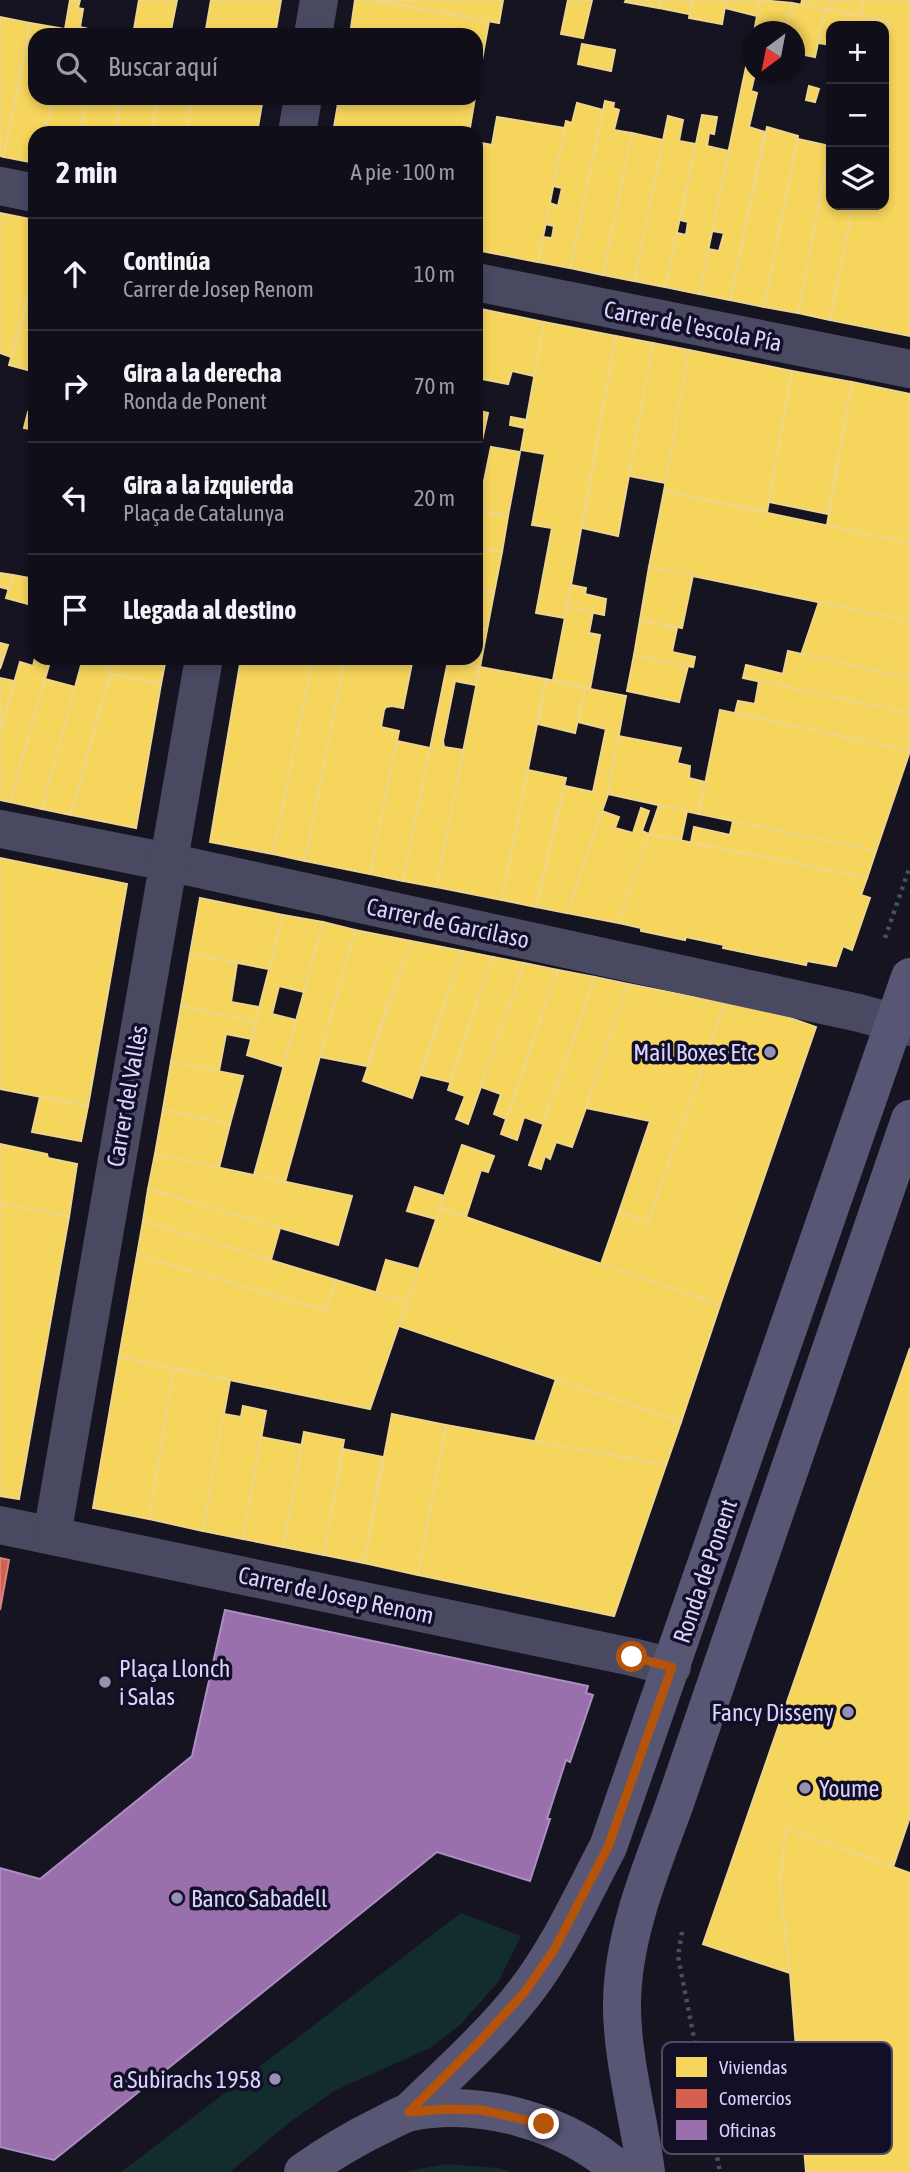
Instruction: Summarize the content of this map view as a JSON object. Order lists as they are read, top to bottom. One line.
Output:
{"streets":{"main road":["Ronda de Ponent"],"street":["Carrer de l'escola Pía","Carrer de Garcilaso","Carrer del Vallès","Carrer de Josep Renom"]},"crossings":[["Carrer de Garcilaso","Carrer del Vallès"],["Carrer de Garcilaso","Ronda de Ponent"],["Carrer del Vallès","Carrer de Josep Renom"],["Ronda de Ponent","Carrer de Josep Renom"]],"places":["Mail Boxes Etc","Plaça Llonch i Salas","Fancy Disseny","Youme","Banco Sabadell","a Subirachs 1958"],"legend":["Viviendas","Comercios","Oficinas"],"north":"bottom left","page":{"map_buttons":["+","−"],"search":"Buscar aquí","heading":["2 min","A pie · 100 m"],"list":[["Continúa","Carrer de Josep Renom","10 m"],["Gira a la derecha","Ronda de Ponent","70 m"],["Gira a la izquierda","Plaça de Catalunya","20 m"],"Llegada al destino"]}}
